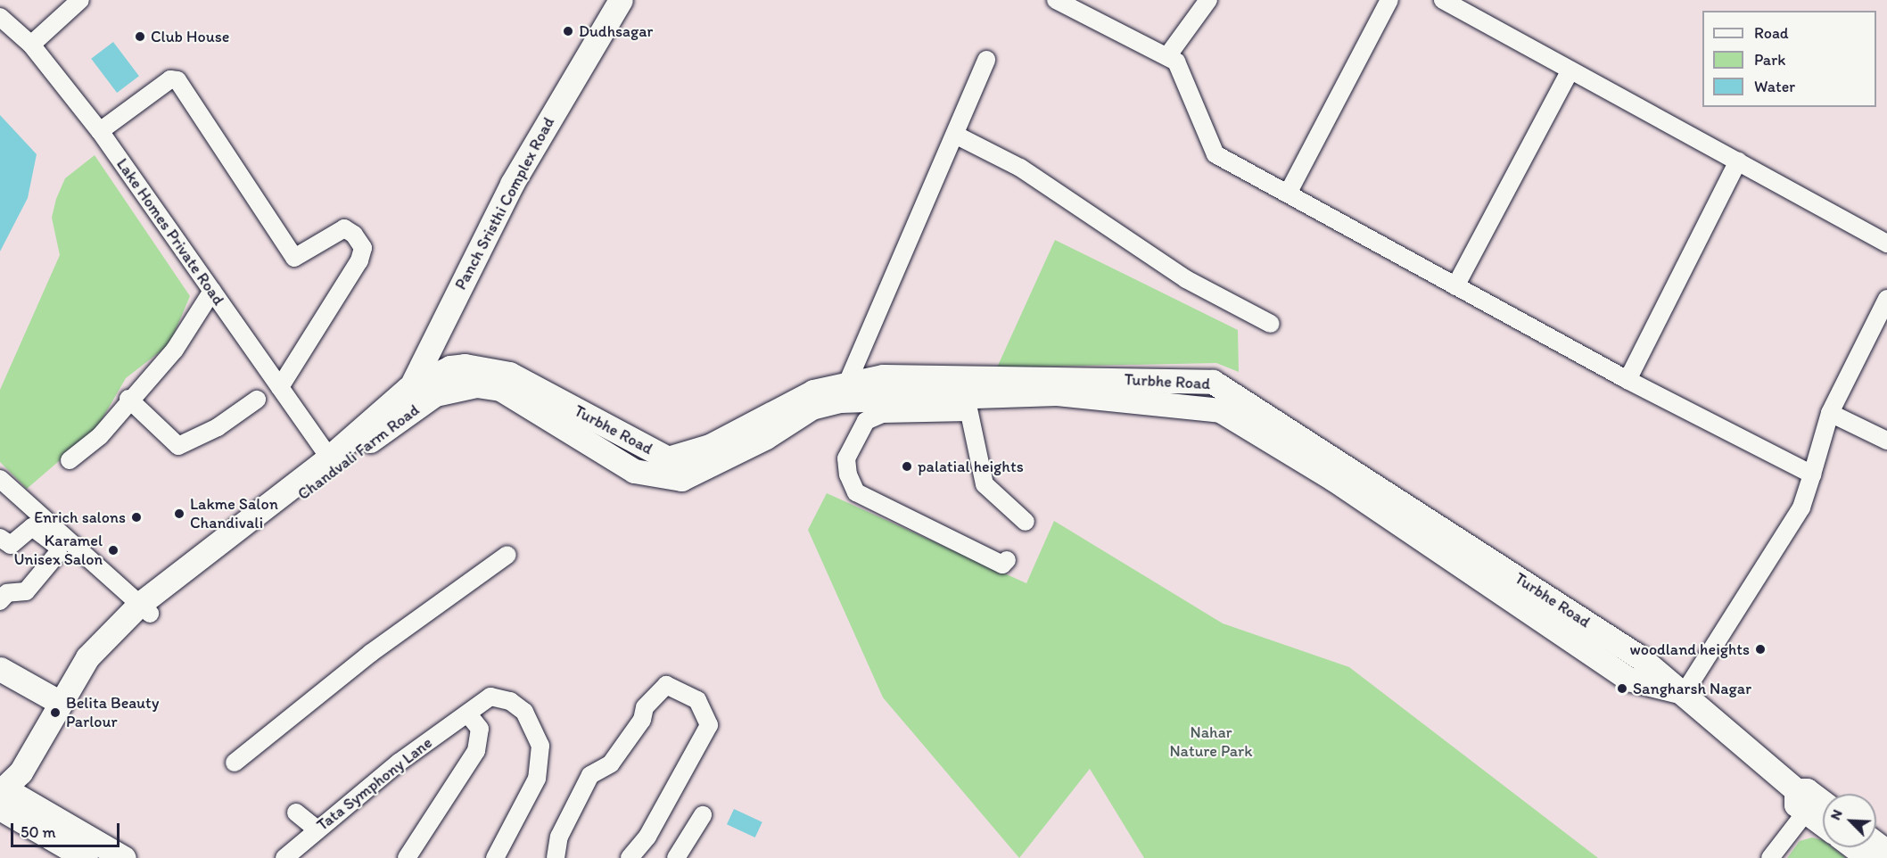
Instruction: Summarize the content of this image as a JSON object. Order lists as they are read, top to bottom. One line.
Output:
{"streets":{"street":["Panch Sristhi Complex Road","Lake Homes Private Road","Turbhe Road","Chandvali Farm Road","Tata Symphony Lane"]},"crossings":[["Panch Sristhi Complex Road","Turbhe Road"],["Panch Sristhi Complex Road","Chandvali Farm Road"],["Lake Homes Private Road","Chandvali Farm Road"],["Turbhe Road","Chandvali Farm Road"]],"parks":["Nahar Nature Park"],"places":["Dudhsagar","Club House","palatial heights","Lakme Salon Chandivali","Enrich salons","Karamel Unisex Salon","woodland heights","Sangharsh Nagar","Belita Beauty Parlour"],"legend":["Road","Park","Water"],"scale_bar":"50 m","north":"top left"}
